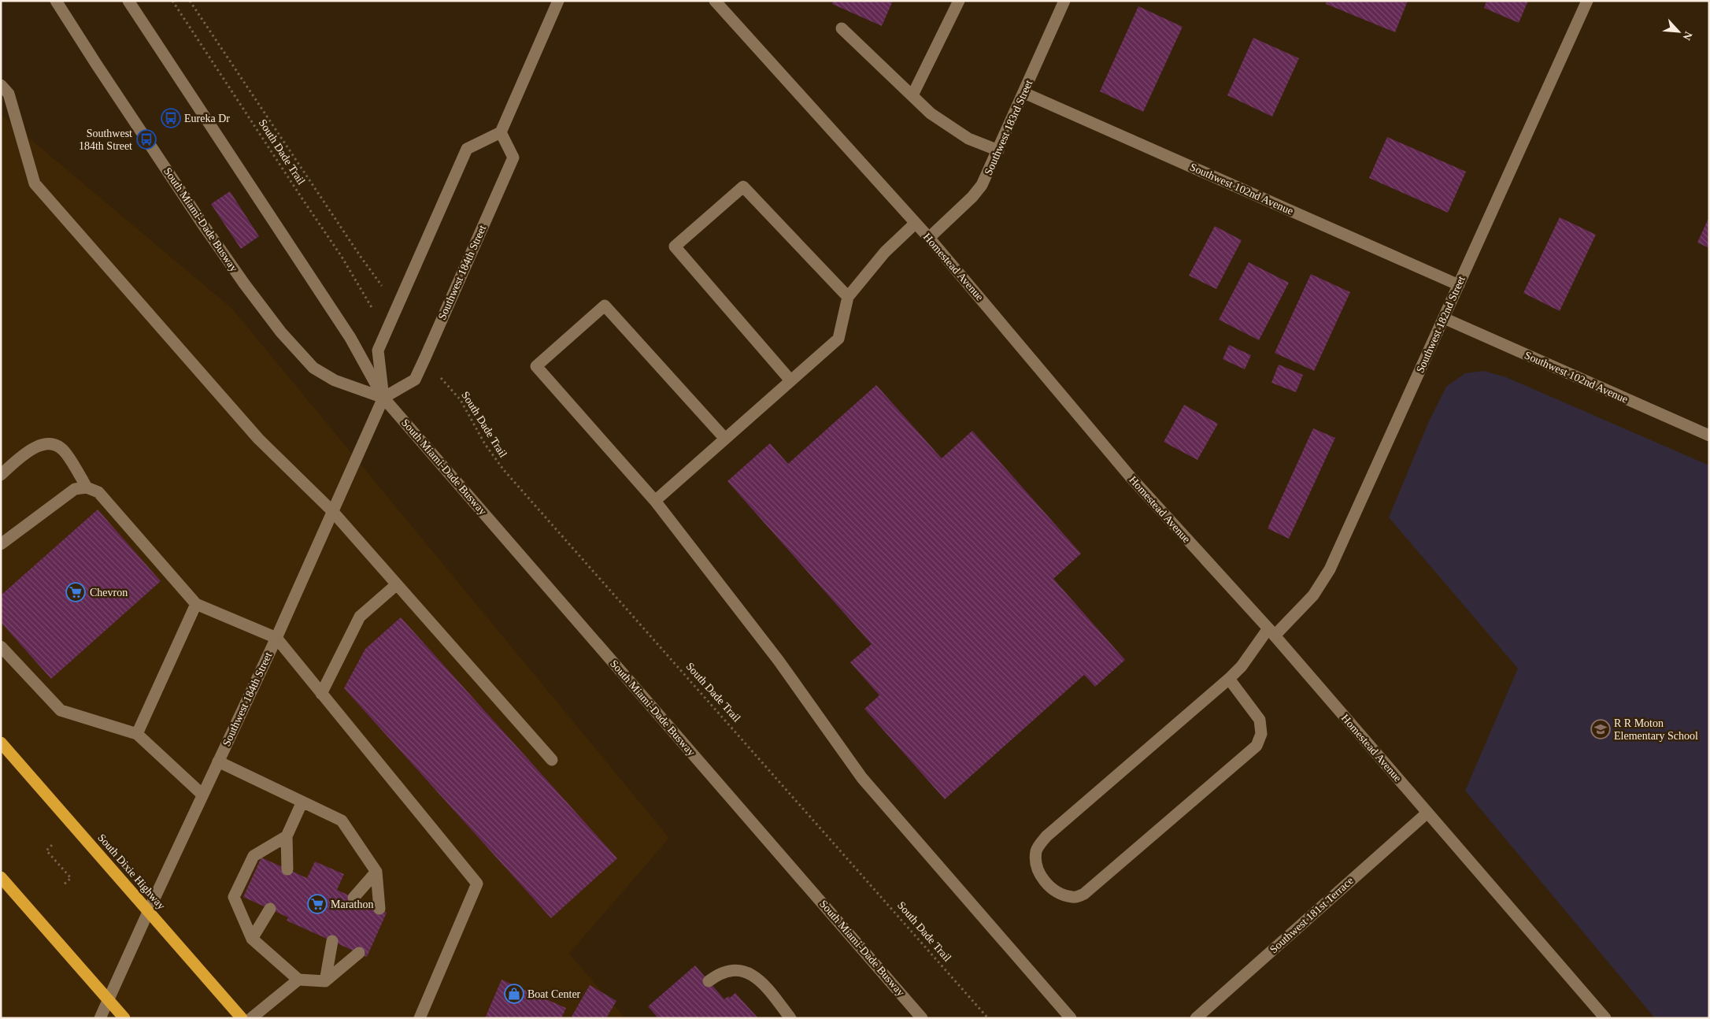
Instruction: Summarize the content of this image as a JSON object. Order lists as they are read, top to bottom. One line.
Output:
{"streets":{"highway":["South Dixie Highway"],"street":["Southwest 183rd Street","Southwest 102nd Avenue","South Miami-Dade Busway","Homestead Avenue","Southwest 184th Street","Southwest 182nd Street","Southwest 181st Terrace"],"path":["South Dade Trail"]},"crossings":[["Southwest 183rd Street","Southwest 102nd Avenue"],["Southwest 183rd Street","Homestead Avenue"],["Southwest 102nd Avenue","Southwest 182nd Street"],["South Miami-Dade Busway","Southwest 184th Street"],["Homestead Avenue","Southwest 182nd Street"],["Homestead Avenue","Southwest 181st Terrace"],["Southwest 184th Street","South Dixie Highway"]],"places":{"bus stop":["Eureka Dr","Southwest 184th Street"],"supermarket":["Chevron","Marathon"],"school or university":["R R Moton Elementary School"],"shop":["Boat Center"]},"north":"bottom right"}
